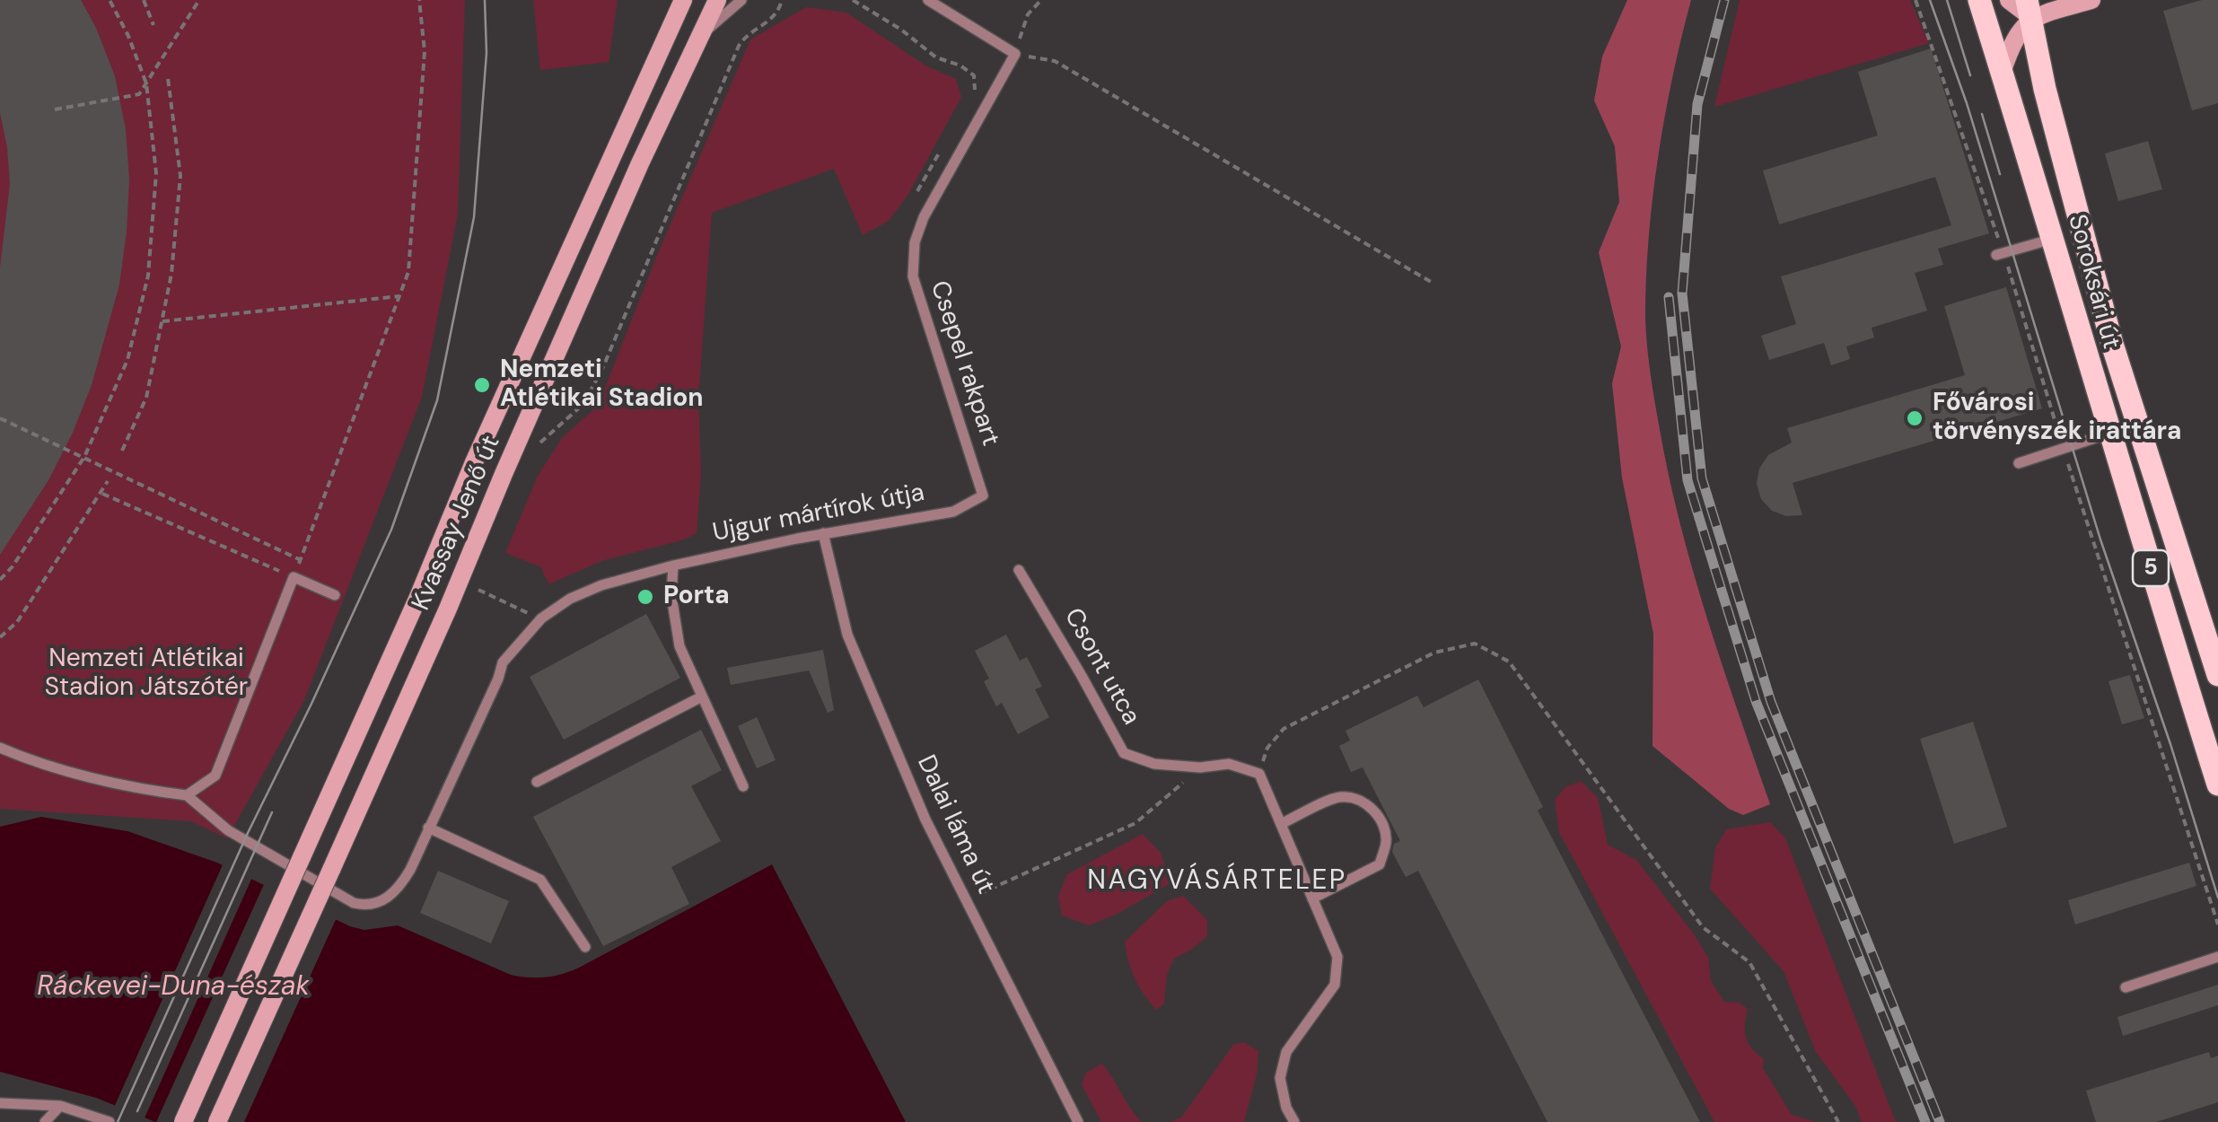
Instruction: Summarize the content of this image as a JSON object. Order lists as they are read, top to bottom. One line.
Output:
{"streets":{"main road":["Soroksári út","Kvassay Jenő út","5"],"lane":["Csepel rakpart","Ujgur mártírok útja","Csont utca","Dalai láma út"]},"crossings":[["Csepel rakpart","Ujgur mártírok útja"],["Ujgur mártírok útja","Dalai láma út"]],"districts":["NAGYVÁSÁRTELEP"],"water":["Ráckevei-Duna-észak"],"parks":["Nemzeti Atlétikai Stadion Játszótér"],"places":["Nemzeti Atlétikai Stadion","Fővárosi törvényszék irattára","Porta"]}
